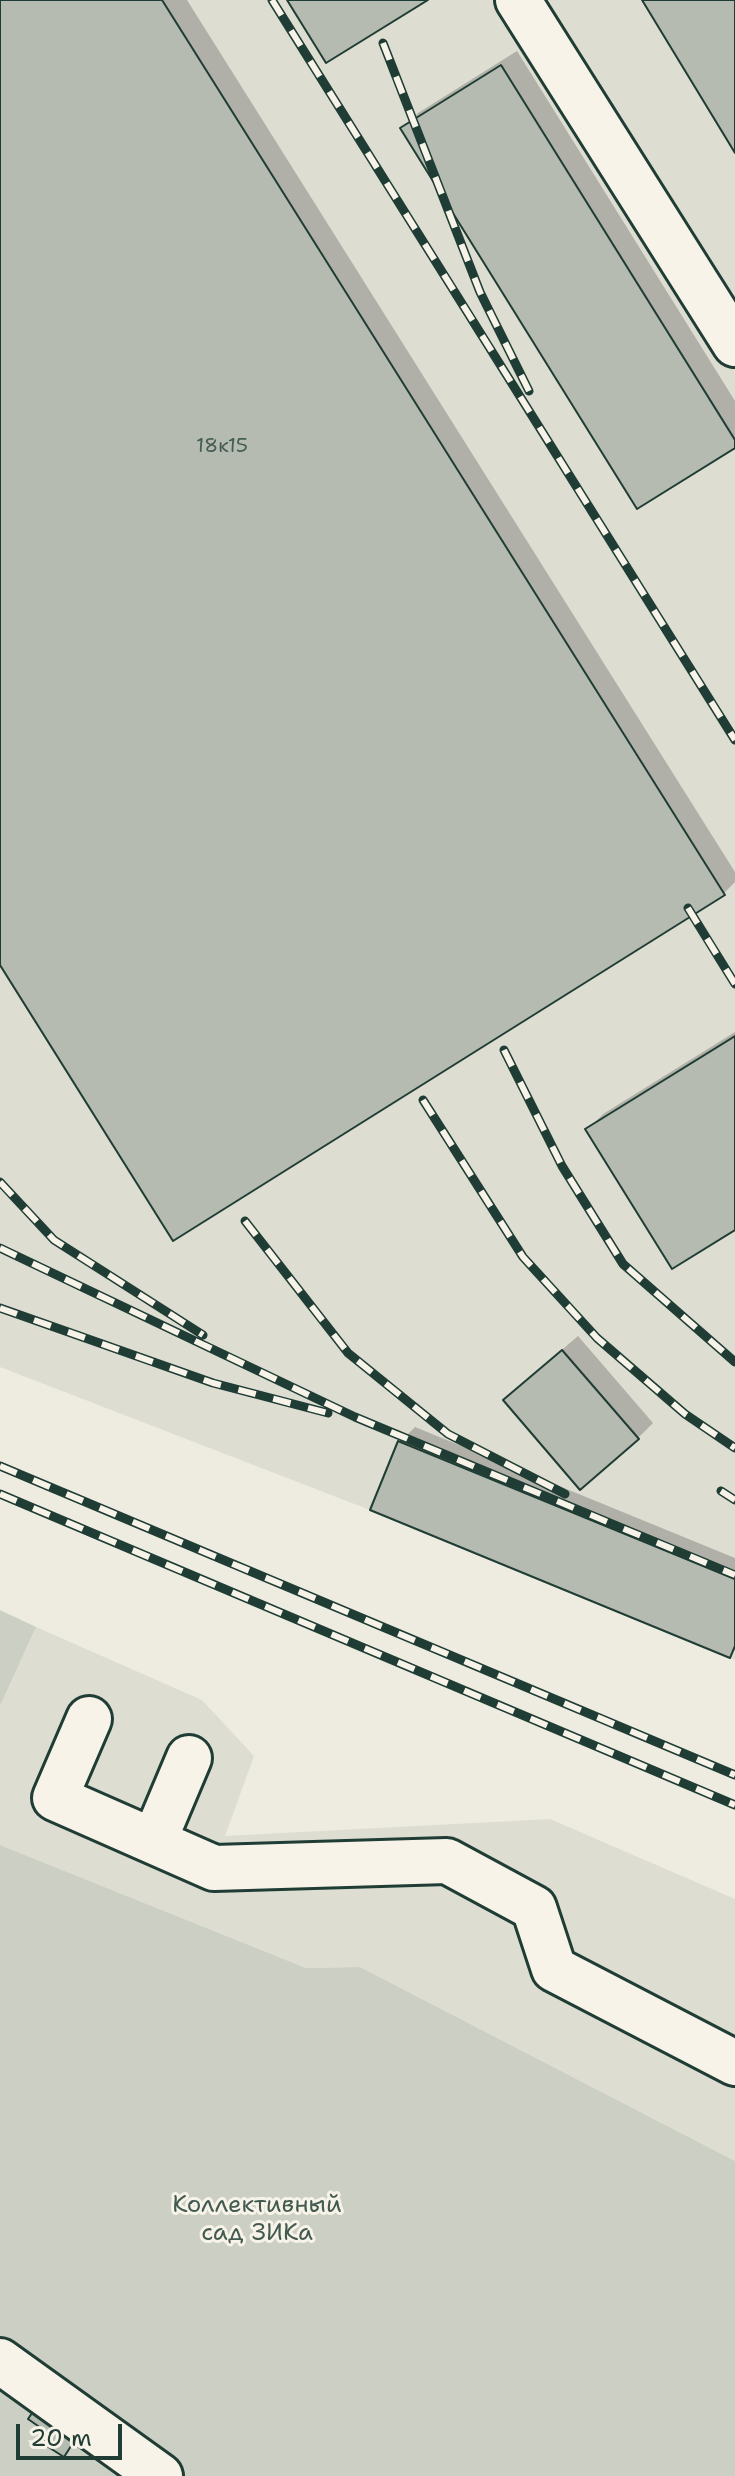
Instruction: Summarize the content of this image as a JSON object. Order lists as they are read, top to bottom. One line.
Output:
{"parks":["Коллективный сад ЗИКа"],"house_numbers":["18к15"],"scale_bar":"20 m"}
